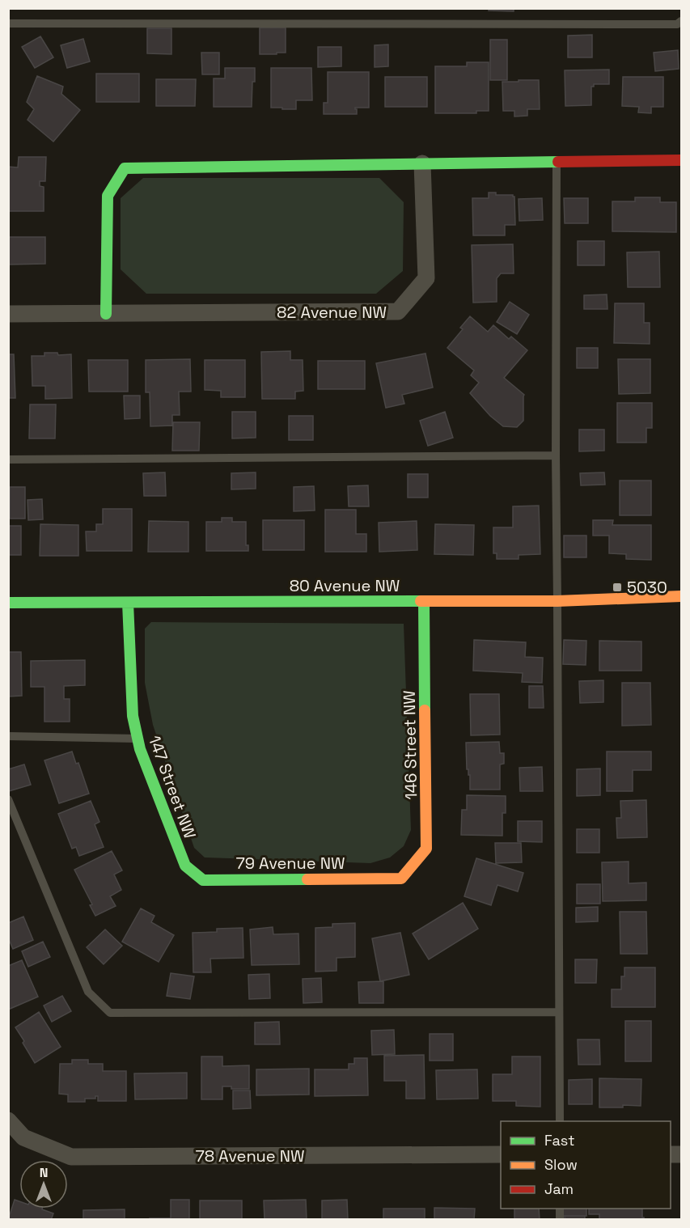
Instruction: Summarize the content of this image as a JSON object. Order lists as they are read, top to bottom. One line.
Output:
{"streets":{"street":["82 Avenue NW","80 Avenue NW","146 Street NW","147 Street NW","79 Avenue NW","78 Avenue NW"]},"crossings":[["80 Avenue NW","146 Street NW"],["80 Avenue NW","147 Street NW"],["146 Street NW","79 Avenue NW"],["147 Street NW","79 Avenue NW"]],"places":{"transit":["5030"]},"legend":["Fast","Slow","Jam"],"north":"top"}
